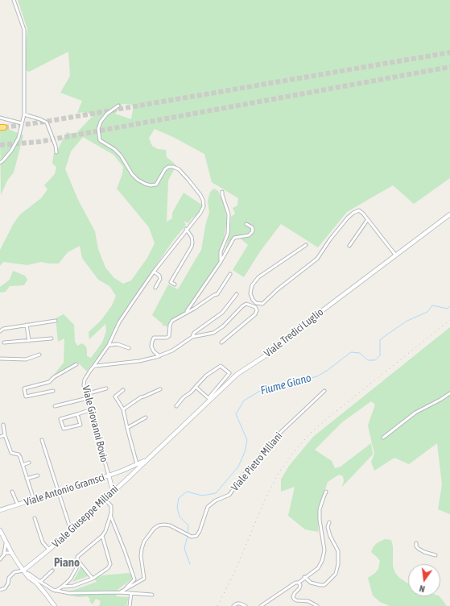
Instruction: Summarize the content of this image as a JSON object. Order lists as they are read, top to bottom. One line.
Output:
{"streets":{"main road":["Viale Tredici Luglio","Viale Giovanni Bovio","Viale Antonio Gramsci","Viale Giuseppe Miliani"],"street":["Viale Pietro Miliani"]},"crossings":[["Viale Tredici Luglio","Viale Antonio Gramsci"],["Viale Tredici Luglio","Viale Giuseppe Miliani"],["Viale Giovanni Bovio","Viale Antonio Gramsci"],["Viale Giovanni Bovio","Viale Giuseppe Miliani"],["Viale Pietro Miliani","Viale Giuseppe Miliani"],["Viale Antonio Gramsci","Viale Giuseppe Miliani"]],"districts":["Piano"],"water":["Fiume Giano"],"north":"bottom"}
